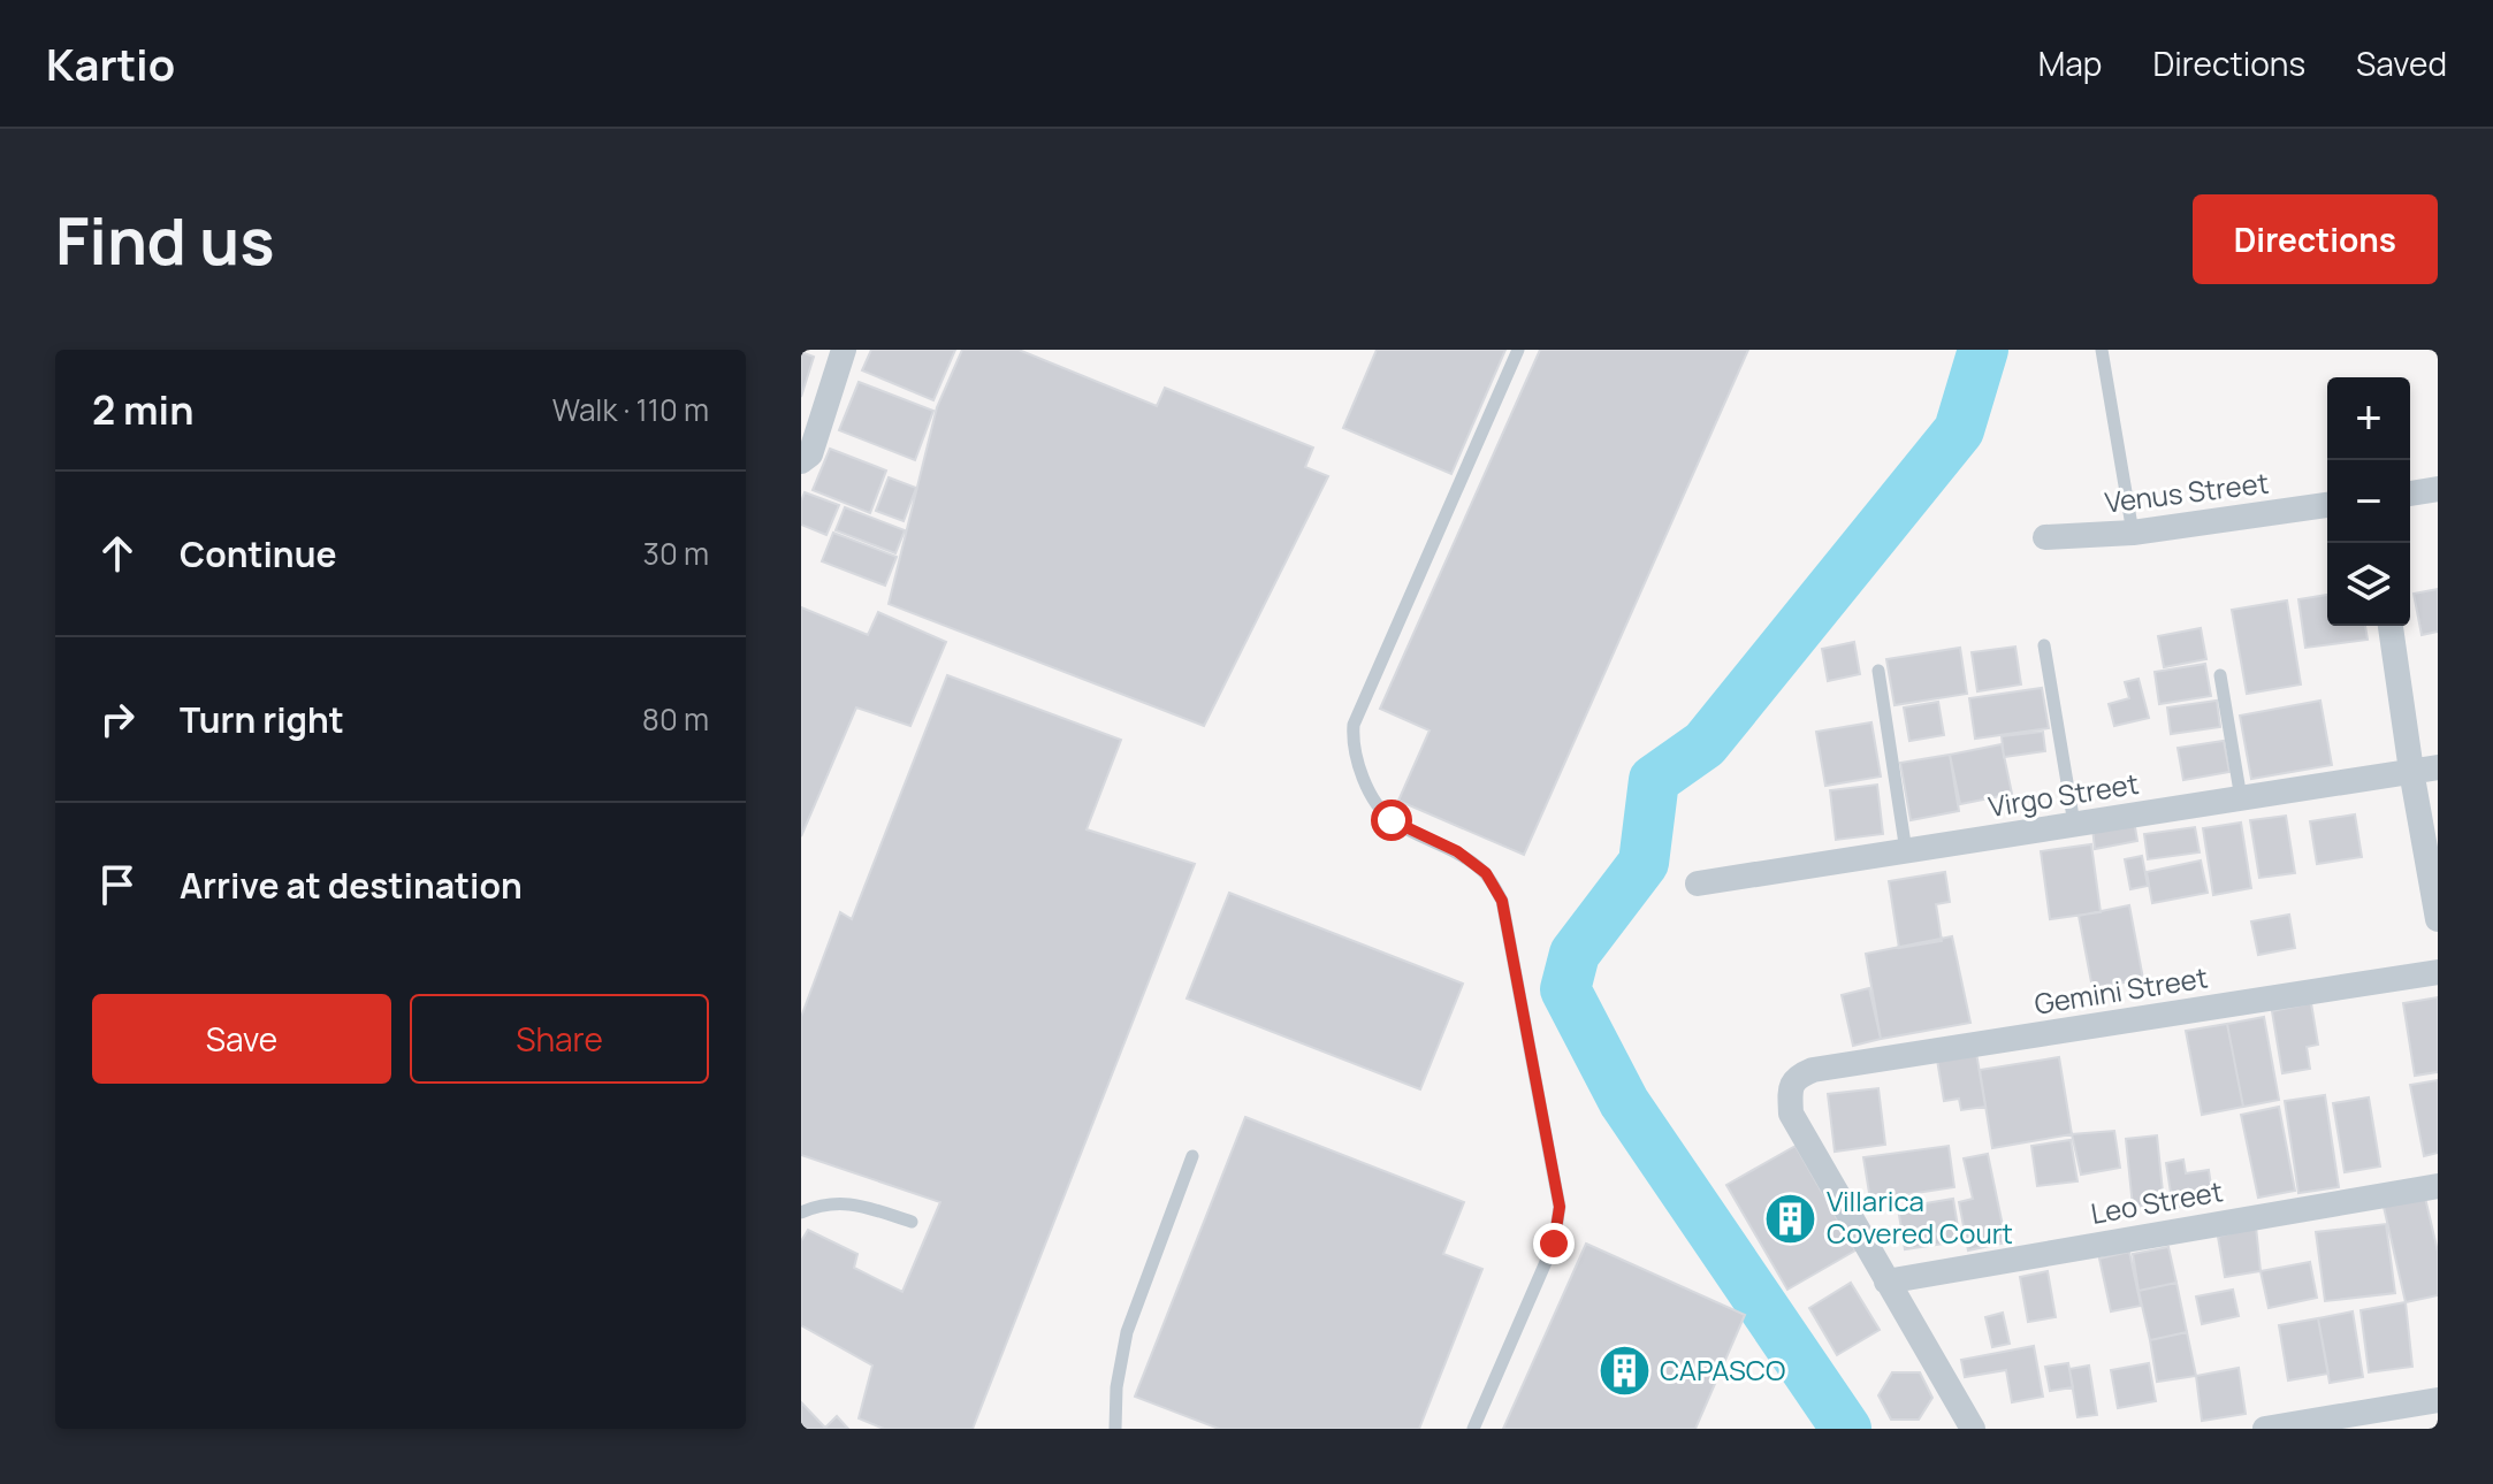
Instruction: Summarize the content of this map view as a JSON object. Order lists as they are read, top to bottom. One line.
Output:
{"streets":{"street":["Venus Street","Virgo Street","Gemini Street","Leo Street"]},"crossings":[["Gemini Street","Leo Street"]],"places":{"building":["Villarica Covered Court","CAPASCO"]},"page":{"header":"Kartio","nav":["Map","Directions","Saved"],"buttons":["Directions",["Save","Share"]],"title":"Find us","heading":["2 min","Walk · 110 m"],"map_buttons":["+","−"],"list":[["Continue","30 m"],["Turn right","80 m"],"Arrive at destination"]}}
